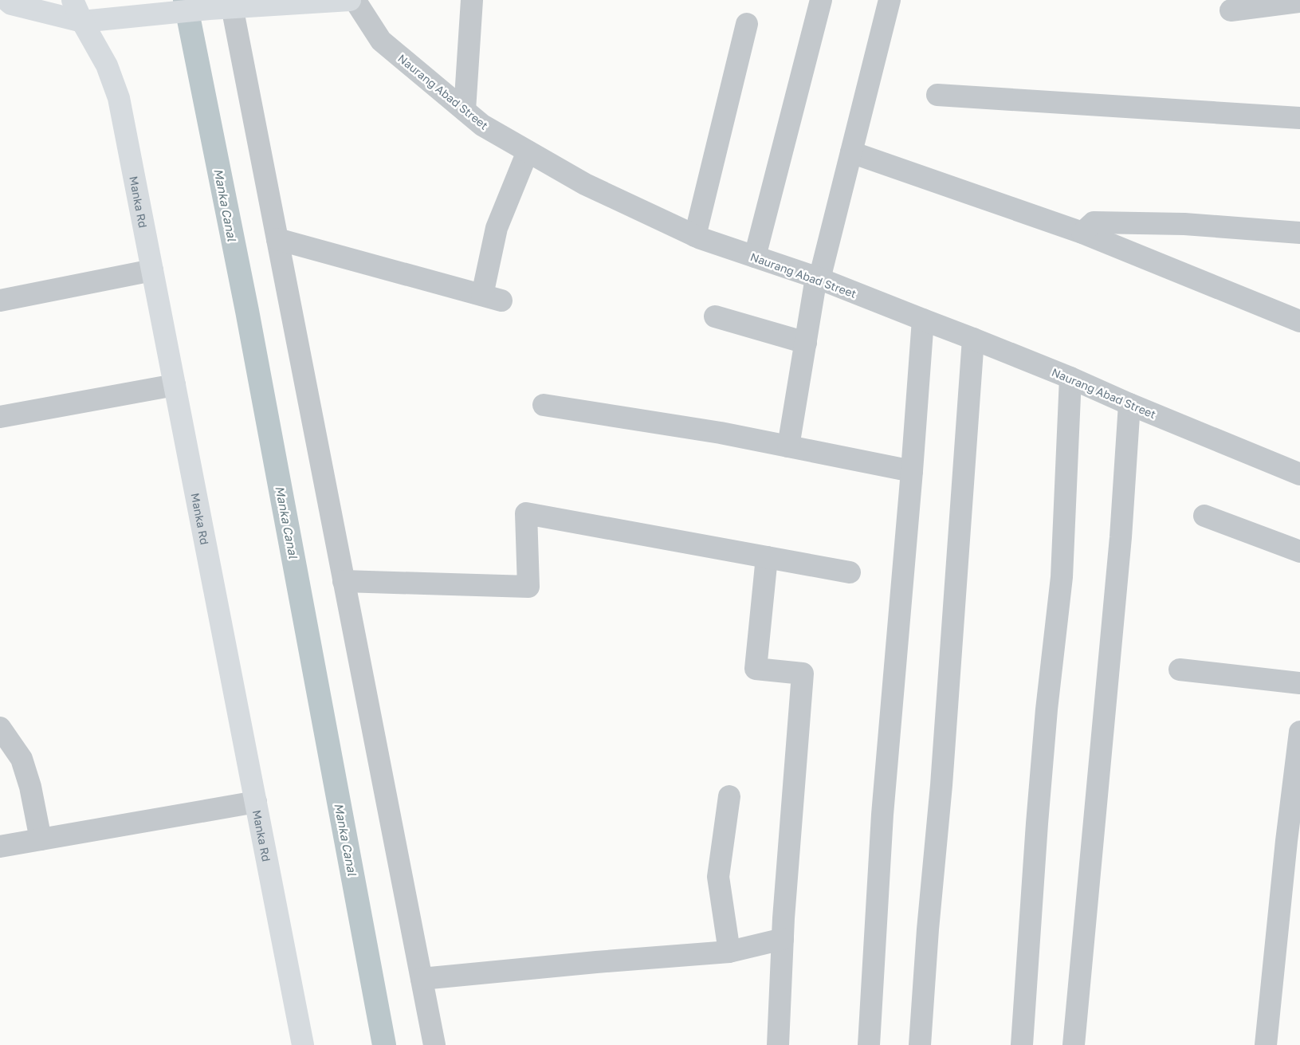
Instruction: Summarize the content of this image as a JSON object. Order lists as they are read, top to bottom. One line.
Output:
{"streets":{"main road":["Manka Rd"],"street":["Naurang Abad Street"]},"water":["Manka Canal"]}
